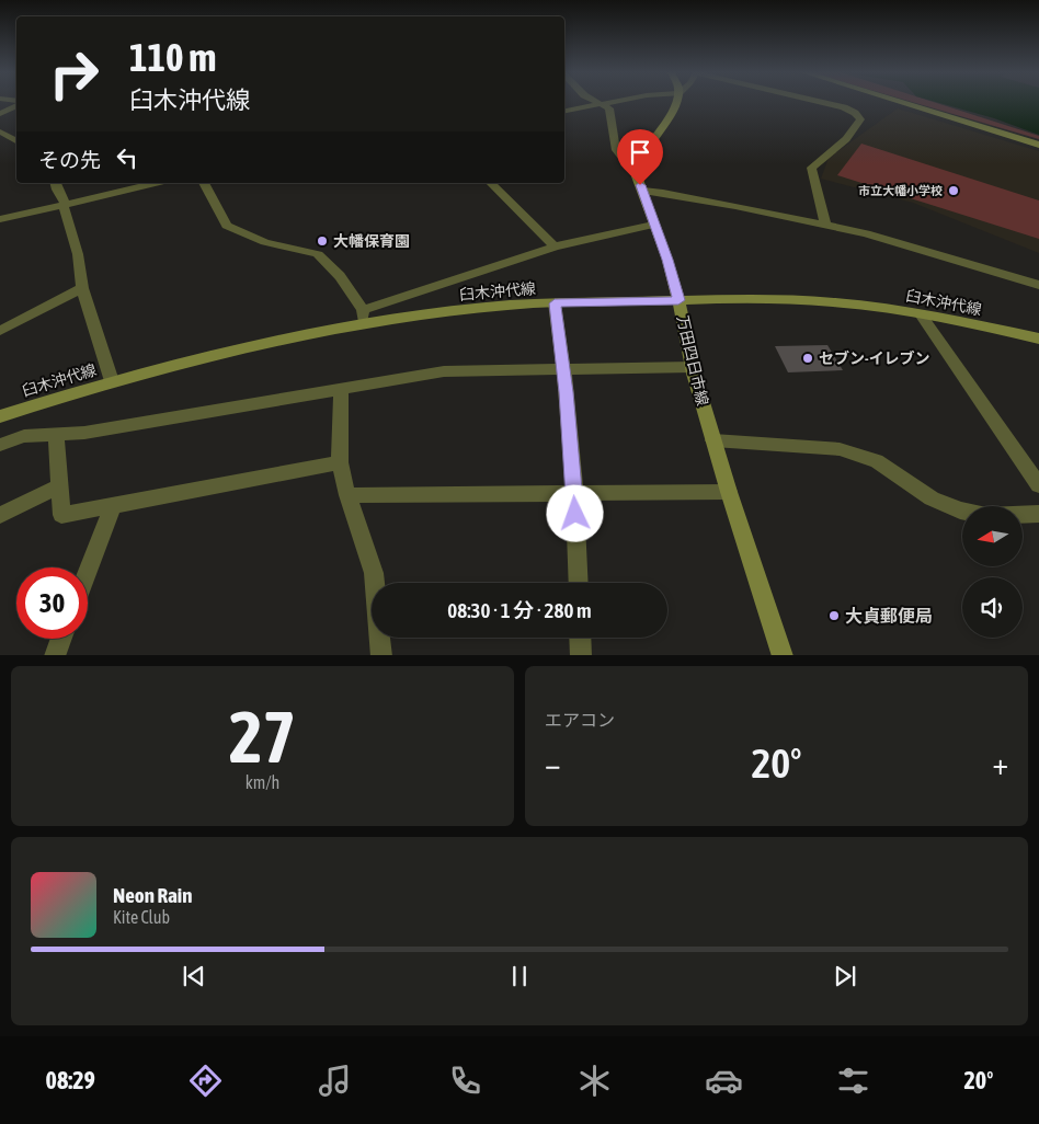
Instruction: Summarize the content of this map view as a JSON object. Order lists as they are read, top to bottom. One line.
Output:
{"streets":{"main road":["臼木沖代線","万田四日市線"]},"crossings":[["臼木沖代線","万田四日市線"]],"places":["市立大幡小学校","大幡保育園","セブン-イレブン","大貞郵便局"],"north":"left","page":{"turn":["110 m","臼木沖代線"],"then":"その先","limit":"30","trip":"08:30 · 1 分 · 280 m","tile":[["27","km/h"],"エアコン"],"heat":["−","20°","+"],"song":["Neon Rain","Kite Club"],"tabs":["08:29","20°"]}}
